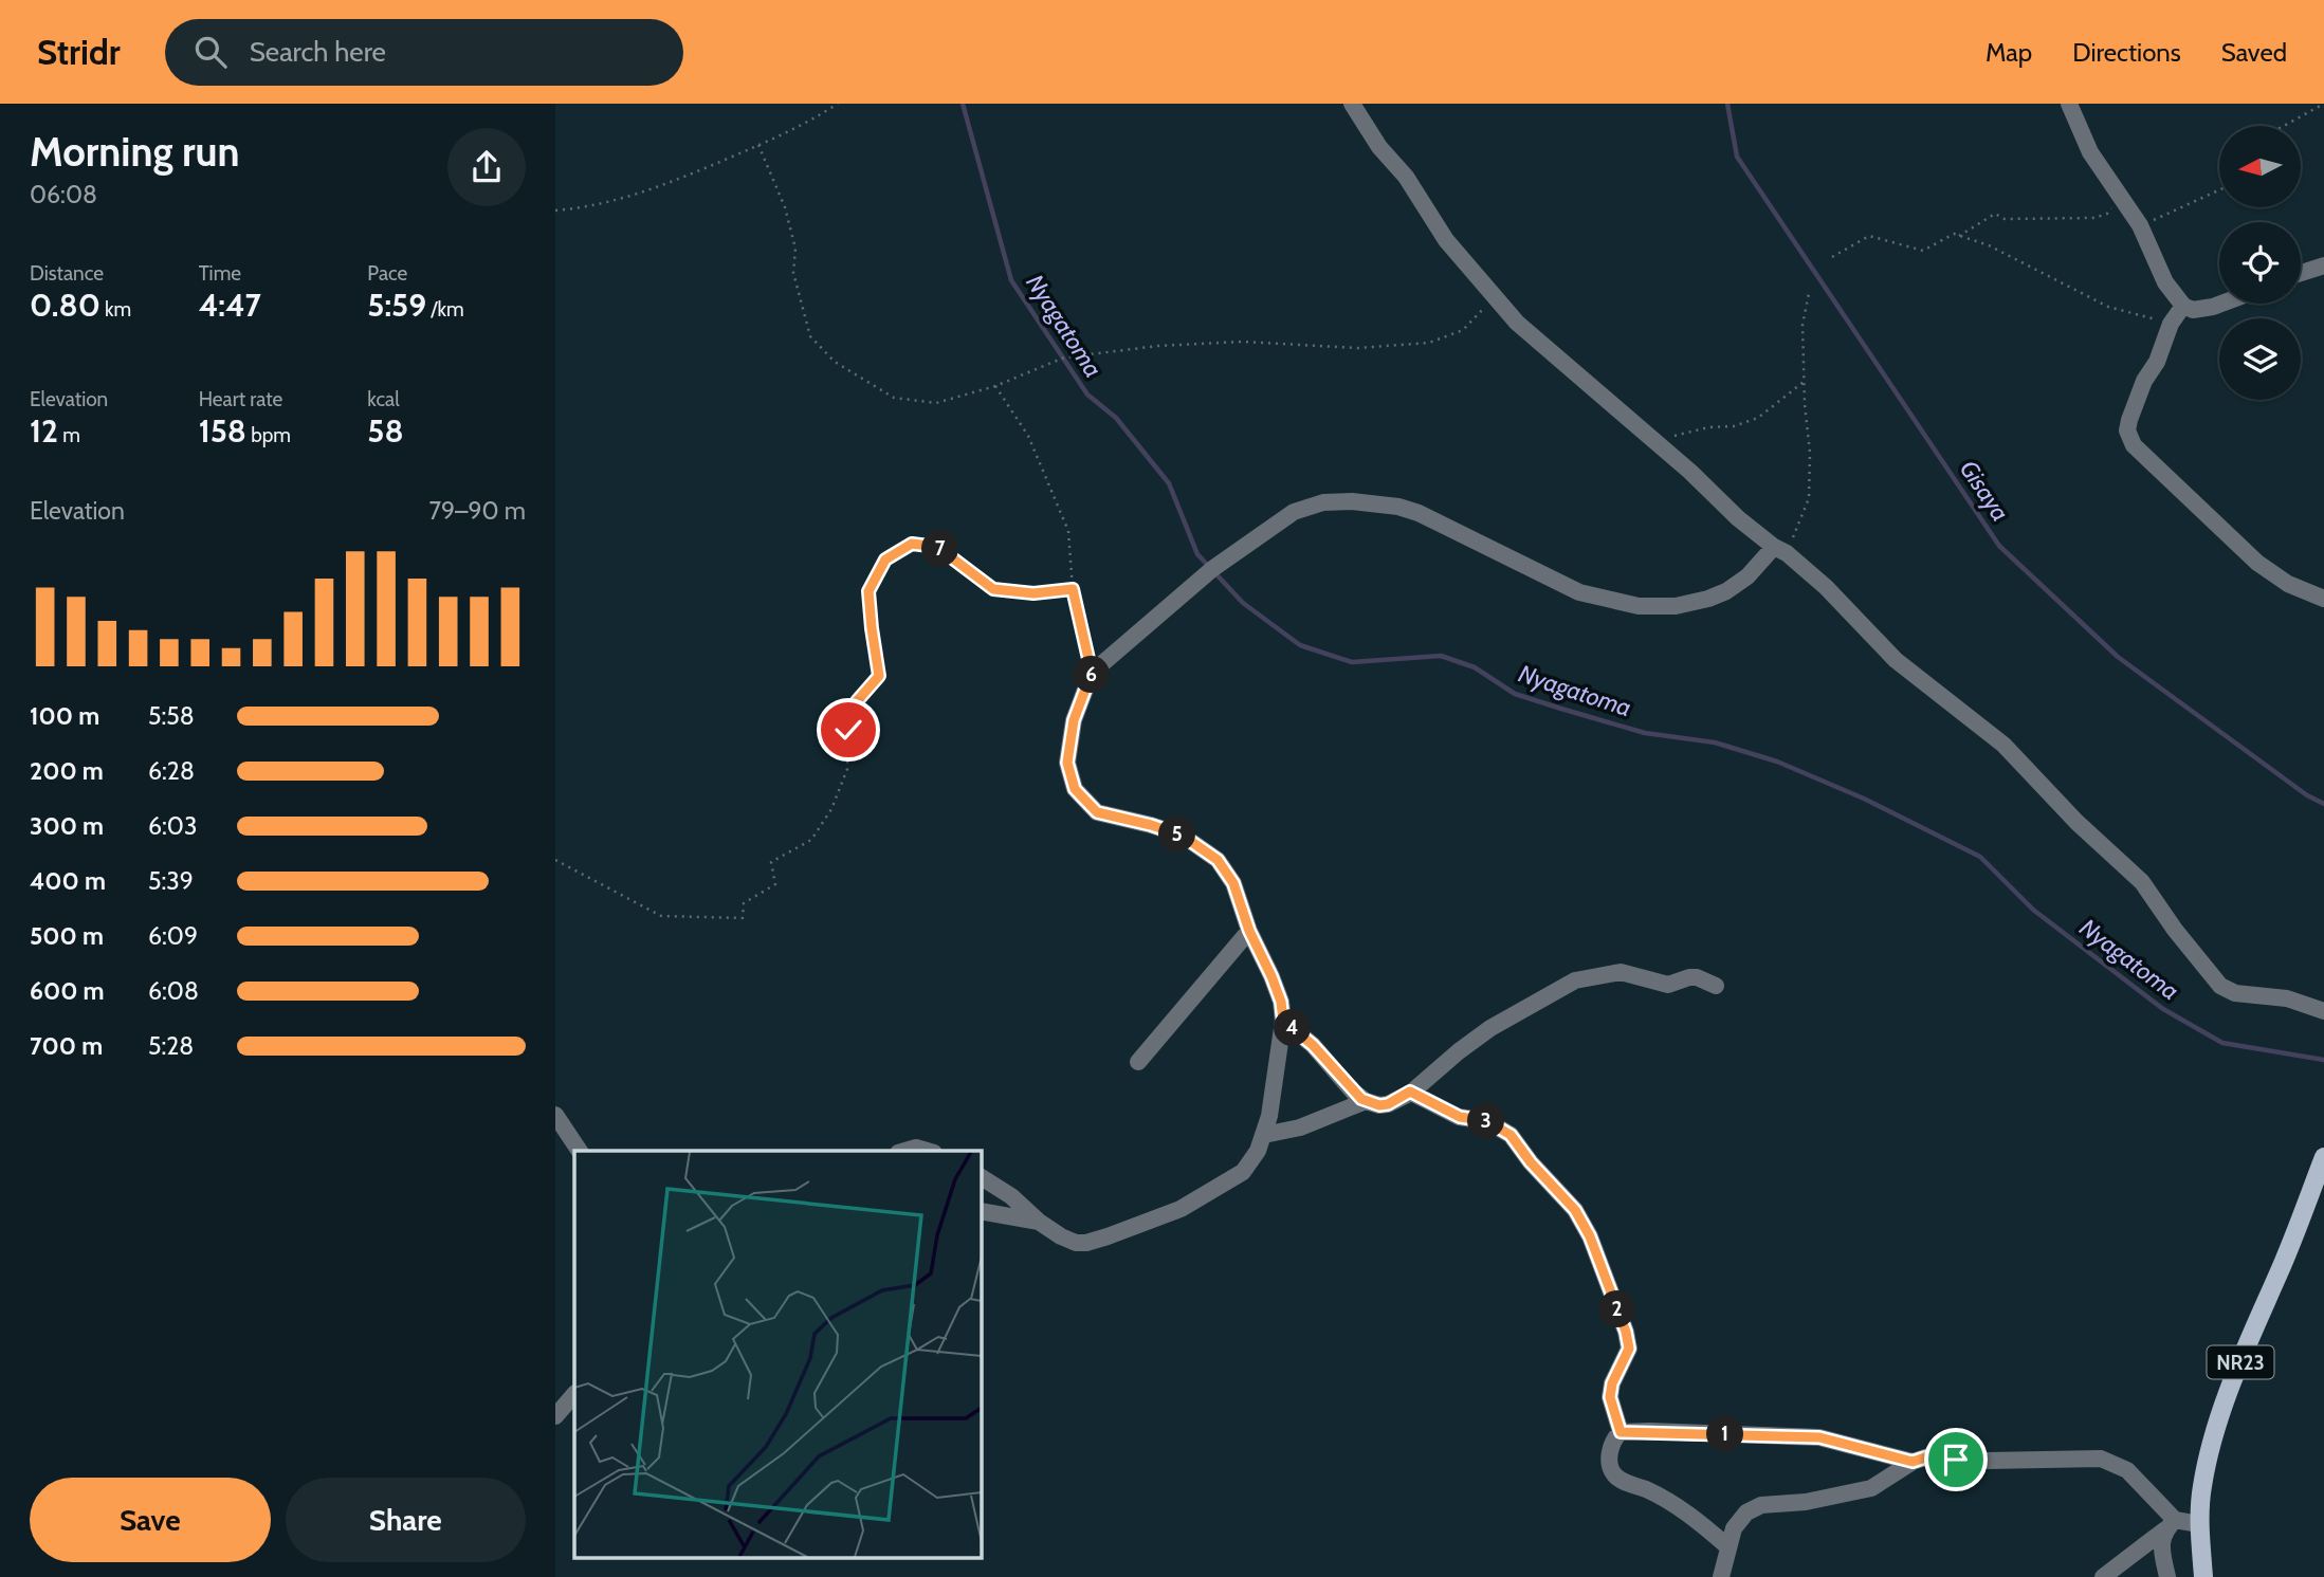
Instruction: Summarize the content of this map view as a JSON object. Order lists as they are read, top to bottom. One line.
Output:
{"streets":{"main road":["NR23"]},"water":["Nyagatoma","Gisaya"],"north":"left","page":{"header":"Stridr","search":"Search here","nav":["Map","Directions","Saved"],"heading":["Morning run","06:08"],"stats":[["Distance","0.80 km"],["Time","4:47"],["Pace","5:59 /km"],["Elevation","12 m"],["Heart rate","158 bpm"],["kcal","58"]],"chart":["Elevation","79–90 m"],"pins":["7","6","5","4","3","2","1"],"list":[{"name":"100 m","note":"5:58"},{"name":"200 m","note":"6:28"},{"name":"300 m","note":"6:03"},{"name":"400 m","note":"5:39"},{"name":"500 m","note":"6:09"},{"name":"600 m","note":"6:08"},{"name":"700 m","note":"5:28"}],"buttons":["Save","Share"]}}
